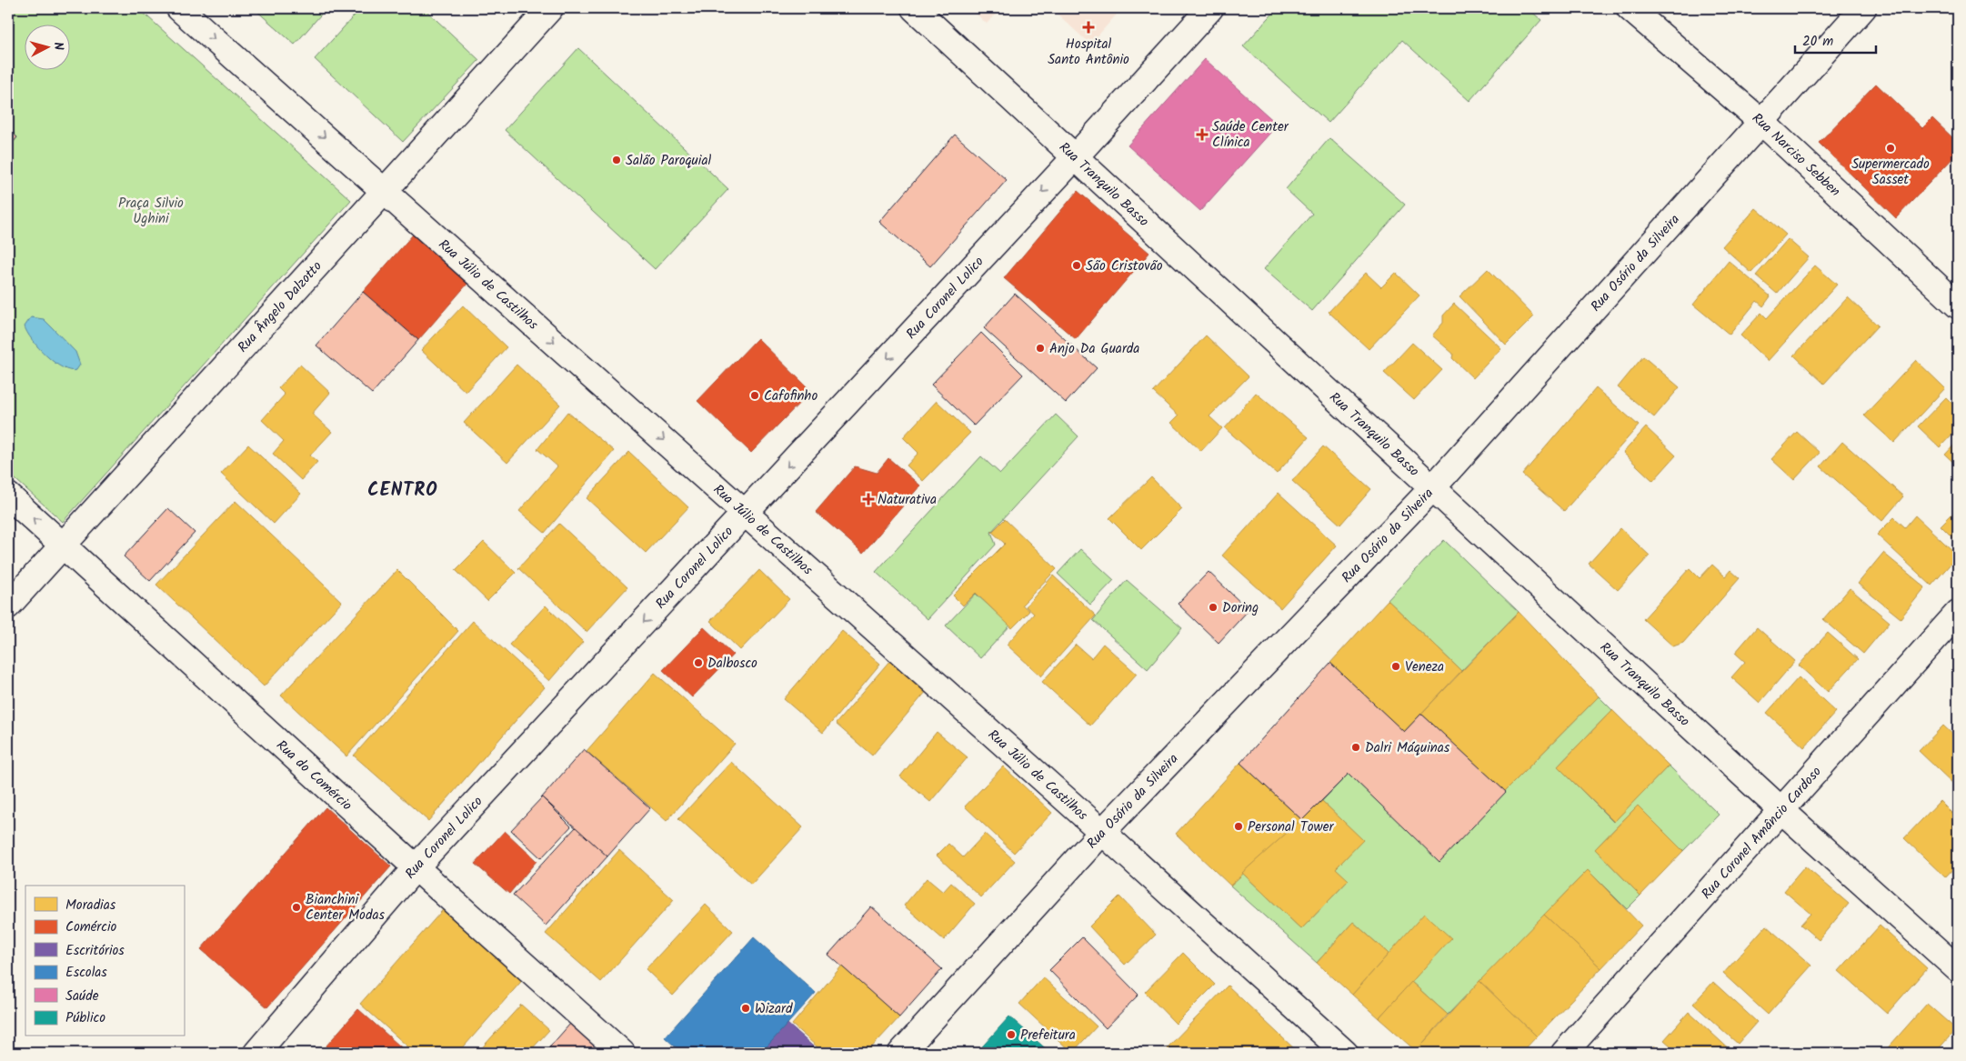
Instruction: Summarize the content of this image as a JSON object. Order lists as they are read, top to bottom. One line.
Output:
{"streets":{"street":["Rua Narciso Sebben","Rua Tranquilo Basso","Rua Osório da Silveira","Rua Júlio de Castilhos","Rua Coronel Lolico","Rua Ângelo Dalzotto","Rua do Comércio","Rua Coronel Amâncio Cardoso"]},"crossings":[["Rua Narciso Sebben","Rua Osório da Silveira"],["Rua Tranquilo Basso","Rua Osório da Silveira"],["Rua Tranquilo Basso","Rua Coronel Lolico"],["Rua Tranquilo Basso","Rua Coronel Amâncio Cardoso"],["Rua Osório da Silveira","Rua Júlio de Castilhos"],["Rua Júlio de Castilhos","Rua Coronel Lolico"],["Rua Júlio de Castilhos","Rua Ângelo Dalzotto"],["Rua Coronel Lolico","Rua do Comércio"],["Rua Ângelo Dalzotto","Rua do Comércio"]],"one_way":["Rua Júlio de Castilhos","Rua Coronel Lolico"],"districts":["CENTRO"],"parks":["Praça Silvio Ughini"],"places":{"health":["Hospital Santo Antônio","Saúde Center Clínica","Naturativa"],"other":["Supermercado Sasset","Salão Paroquial","São Cristovão","Anjo Da Guarda","Cafofinho","Doring","Dalbosco","Veneza","Dalri Máquinas","Personal Tower","Bianchini Center Modas","Wizard","Prefeitura"]},"legend":["Moradias","Comércio","Escritórios","Escolas","Saúde","Público"],"scale_bar":"20 m","north":"right"}
